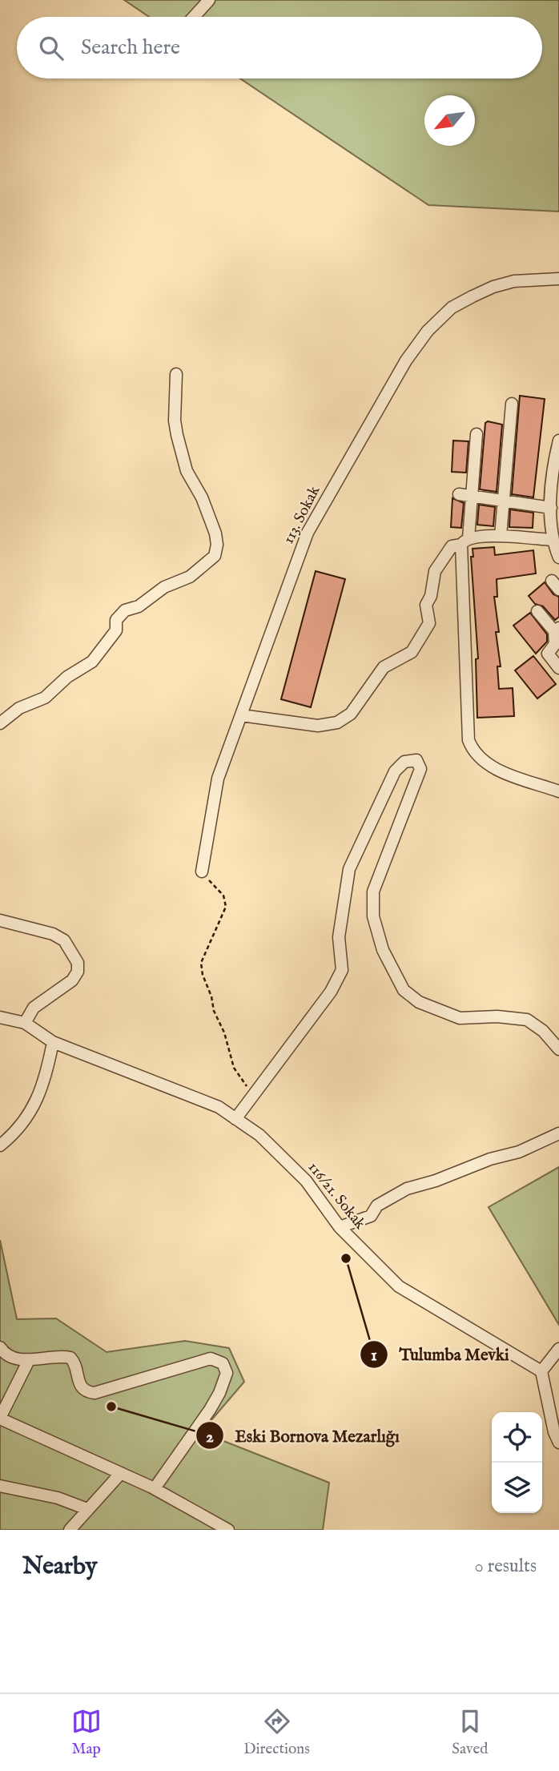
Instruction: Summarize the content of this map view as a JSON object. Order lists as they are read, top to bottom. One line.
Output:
{"streets":{"street":["113. Sokak","116/21. Sokak"]},"places":["Tulumba Mevki","Eski Bornova Mezarlığı"],"north":"bottom left","page":{"search":"Search here","heading":["Nearby","0 results"],"nav":["Map","Directions","Saved"]}}
